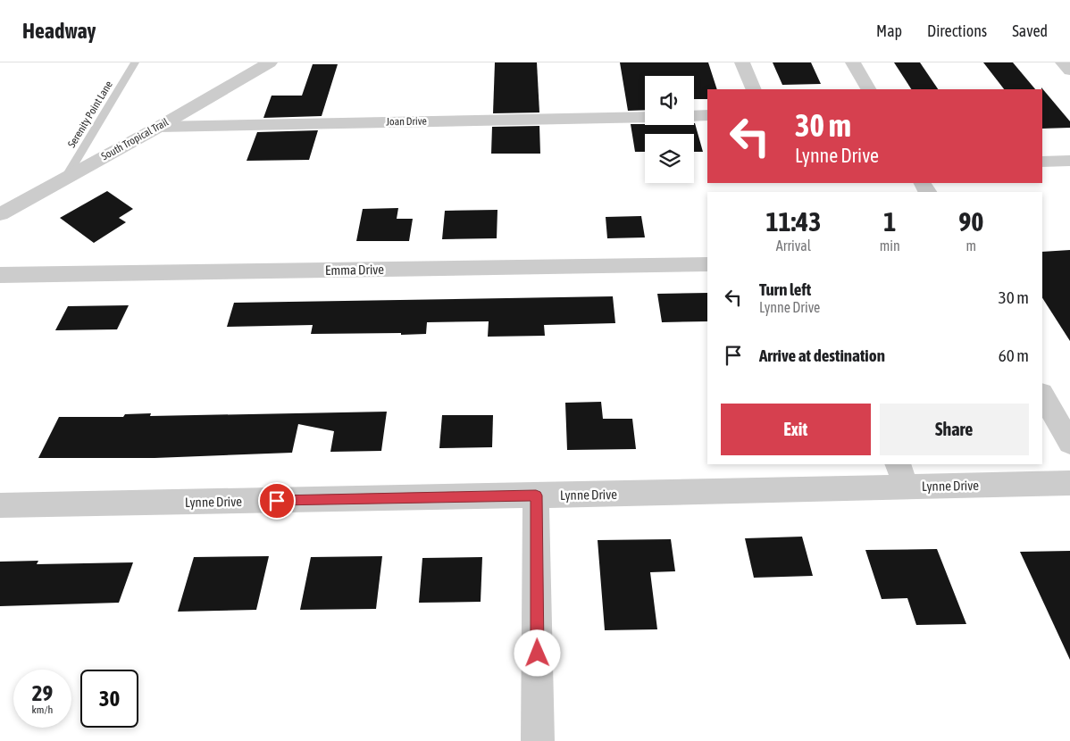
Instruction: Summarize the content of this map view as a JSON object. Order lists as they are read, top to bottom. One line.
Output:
{"streets":{"street":["Joan Drive","South Tropical Trail","Emma Drive","Lynne Drive"],"lane":["Serenity Point Lane"]},"crossings":[["Serenity Point Lane","South Tropical Trail"],["Joan Drive","South Tropical Trail"]],"page":{"header":"Headway","nav":["Map","Directions","Saved"],"turn":["30 m","Lynne Drive"],"eta":["11:43","Arrival","1","min","90","m"],"list":[{"name":"Turn left","note":"Lynne Drive","value":"30 m"},{"name":"Arrive at destination","value":"60 m"}],"buttons":["Exit","Share"],"speed":"29 km/h","limit":"30"}}
